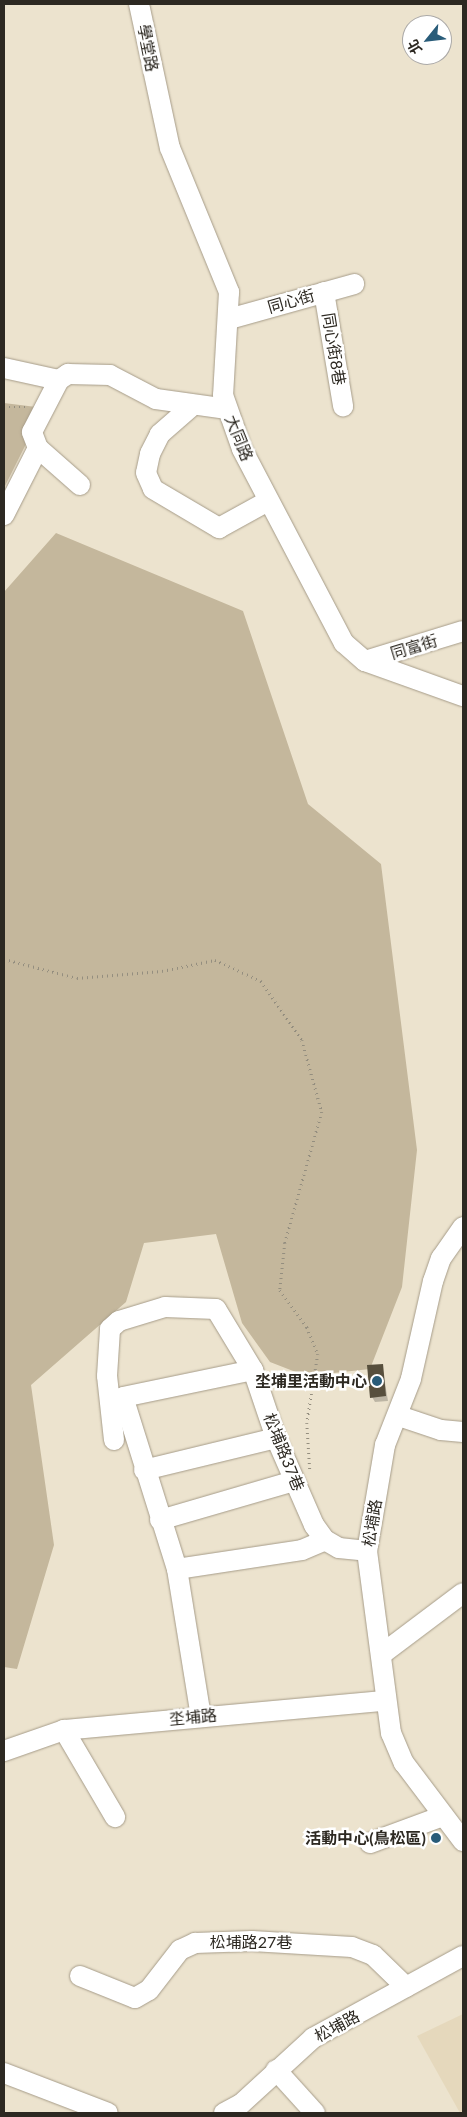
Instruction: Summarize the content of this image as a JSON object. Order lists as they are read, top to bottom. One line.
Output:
{"streets":{"street":["學堂路","同心街","同心街8巷","大同路","同富街","松埔路37巷","松埔路","坔埔路","松埔路27巷"]},"crossings":[["學堂路","大同路"],["同心街","同心街8巷"],["同心街","大同路"],["大同路","同富街"],["松埔路","坔埔路"],["松埔路","松埔路27巷"]],"places":["坔埔里活動中心","活動中心(鳥松區)"],"north":"bottom left"}
